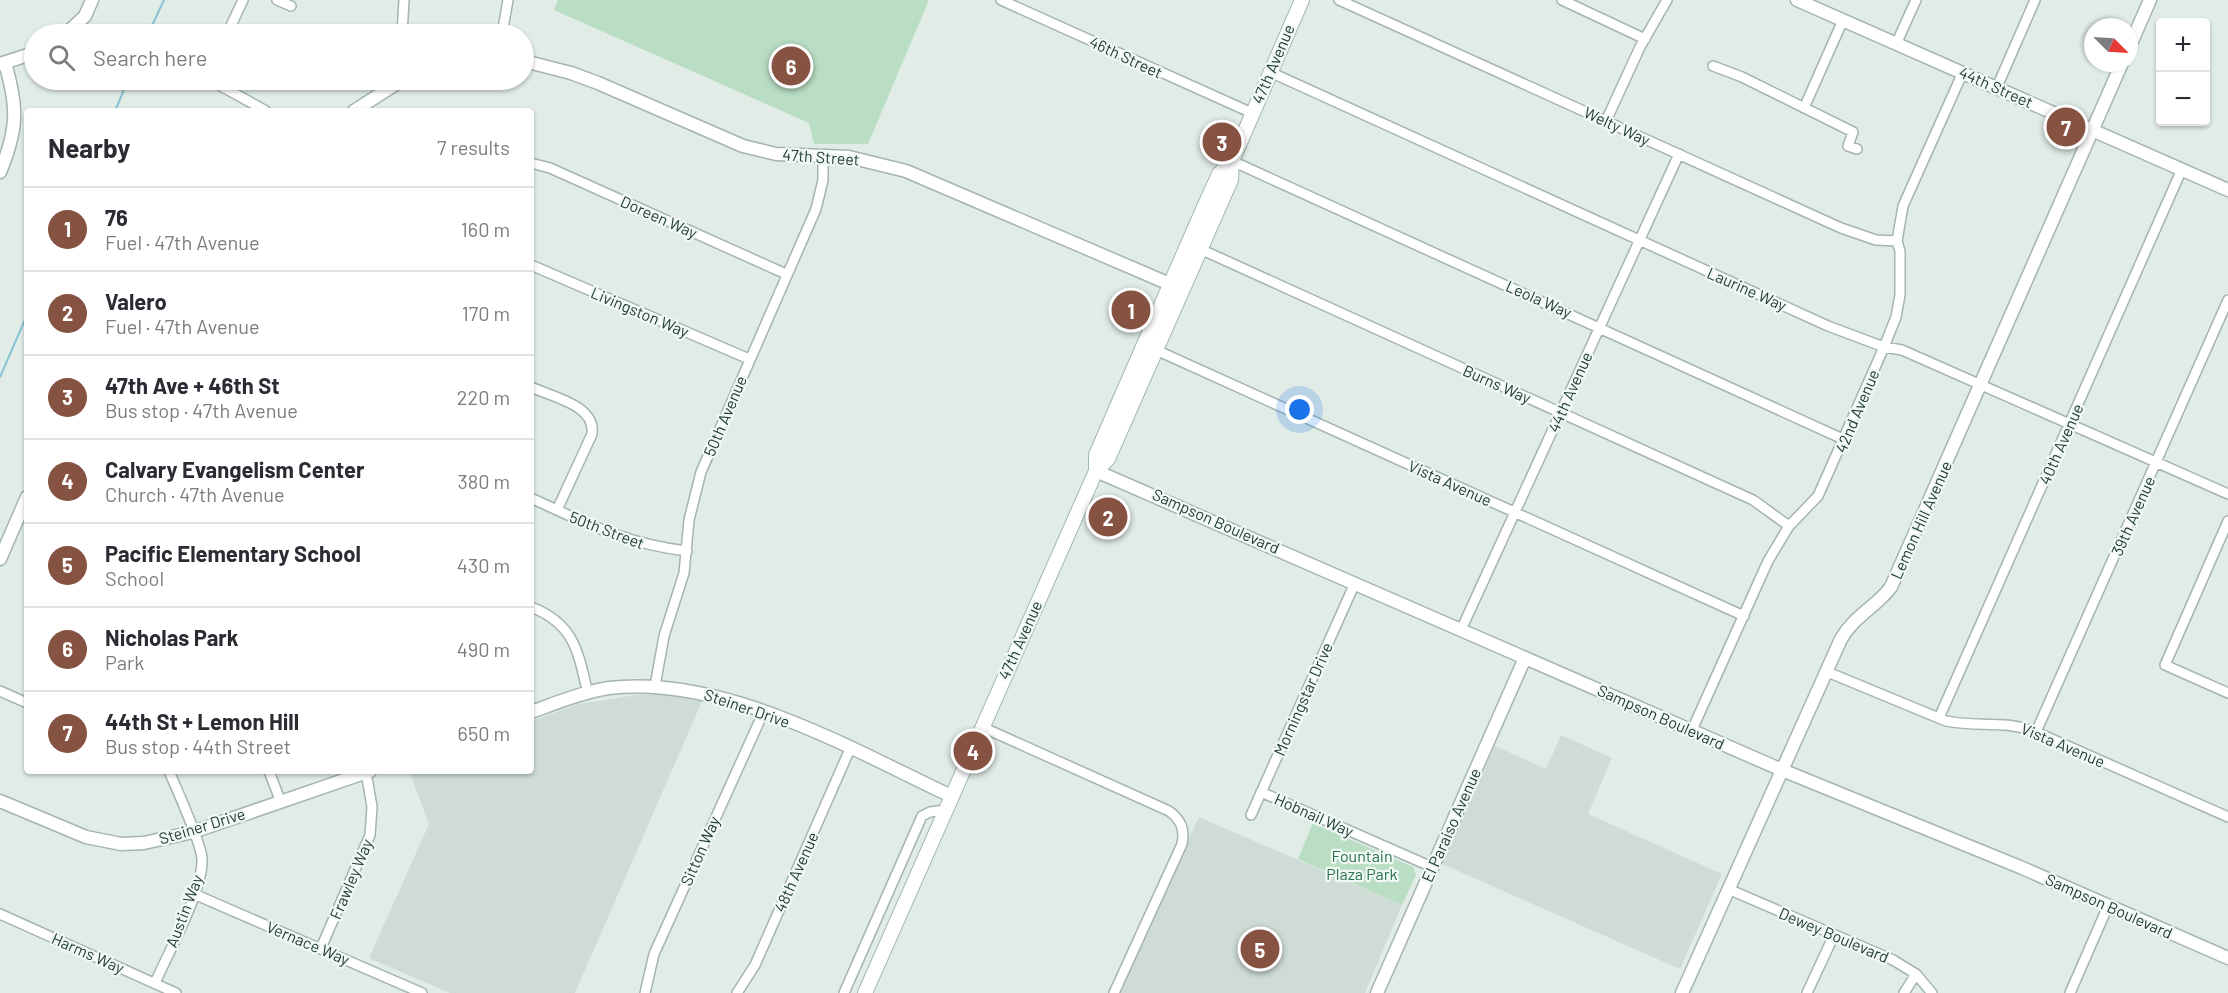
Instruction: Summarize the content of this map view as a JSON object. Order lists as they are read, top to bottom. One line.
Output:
{"streets":{"main road":["47th Avenue"],"street":["46th Street","44th Street","Welty Way","47th Street","Doreen Way","Laurine Way","Leola Way","Livingston Way","Burns Way","44th Avenue","42nd Avenue","50th Avenue","40th Avenue","Vista Avenue","39th Avenue","Lemon Hill Avenue","Sampson Boulevard","50th Street","Morningstar Drive","Steiner Drive","Hobnail Way","El Paraiso Avenue","Sitton Way","48th Avenue","Frawley Way","Austin Way","Dewey Boulevard","Vernace Way","Harms Way"]},"crossings":[["46th Street","47th Avenue"],["47th Avenue","47th Street"],["47th Avenue","Laurine Way"],["47th Avenue","Leola Way"],["47th Avenue","Burns Way"],["47th Avenue","Vista Avenue"],["47th Avenue","Sampson Boulevard"],["47th Avenue","Steiner Drive"],["44th Street","42nd Avenue"],["44th Street","40th Avenue"],["44th Street","Lemon Hill Avenue"],["Welty Way","44th Avenue"],["Welty Way","42nd Avenue"],["47th Street","50th Avenue"],["Doreen Way","50th Avenue"],["Laurine Way","44th Avenue"],["Laurine Way","42nd Avenue"],["Laurine Way","40th Avenue"],["Laurine Way","39th Avenue"],["Laurine Way","Lemon Hill Avenue"],["Leola Way","44th Avenue"],["Leola Way","42nd Avenue"],["Livingston Way","50th Avenue"],["Burns Way","44th Avenue"],["Burns Way","42nd Avenue"],["44th Avenue","Vista Avenue"],["44th Avenue","Sampson Boulevard"],["42nd Avenue","Vista Avenue"],["42nd Avenue","Sampson Boulevard"],["50th Avenue","50th Street"],["50th Avenue","Steiner Drive"],["40th Avenue","Vista Avenue"],["Vista Avenue","39th Avenue"],["Vista Avenue","Lemon Hill Avenue"],["Lemon Hill Avenue","Sampson Boulevard"],["Lemon Hill Avenue","Dewey Boulevard"],["Sampson Boulevard","Morningstar Drive"],["Sampson Boulevard","El Paraiso Avenue"],["Morningstar Drive","Hobnail Way"],["Steiner Drive","Sitton Way"],["Steiner Drive","48th Avenue"],["Steiner Drive","Austin Way"],["Hobnail Way","El Paraiso Avenue"],["Frawley Way","Vernace Way"],["Austin Way","Vernace Way"],["Austin Way","Harms Way"]],"parks":["Fountain Plaza Park"],"north":"bottom right","page":{"map_buttons":["+","−"],"search":"Search here","pins":["6","7","3","1","2","4","5"],"heading":["Nearby","7 results"],"list":[{"mark":"1","name":"76","note":"Fuel · 47th Avenue","value":"160 m"},{"mark":"2","name":"Valero","note":"Fuel · 47th Avenue","value":"170 m"},{"mark":"3","name":"47th Ave + 46th St","note":"Bus stop · 47th Avenue","value":"220 m"},{"mark":"4","name":"Calvary Evangelism Center","note":"Church · 47th Avenue","value":"380 m"},{"mark":"5","name":"Pacific Elementary School","note":"School","value":"430 m"},{"mark":"6","name":"Nicholas Park","note":"Park","value":"490 m"},{"mark":"7","name":"44th St + Lemon Hill","note":"Bus stop · 44th Street","value":"650 m"}]}}
